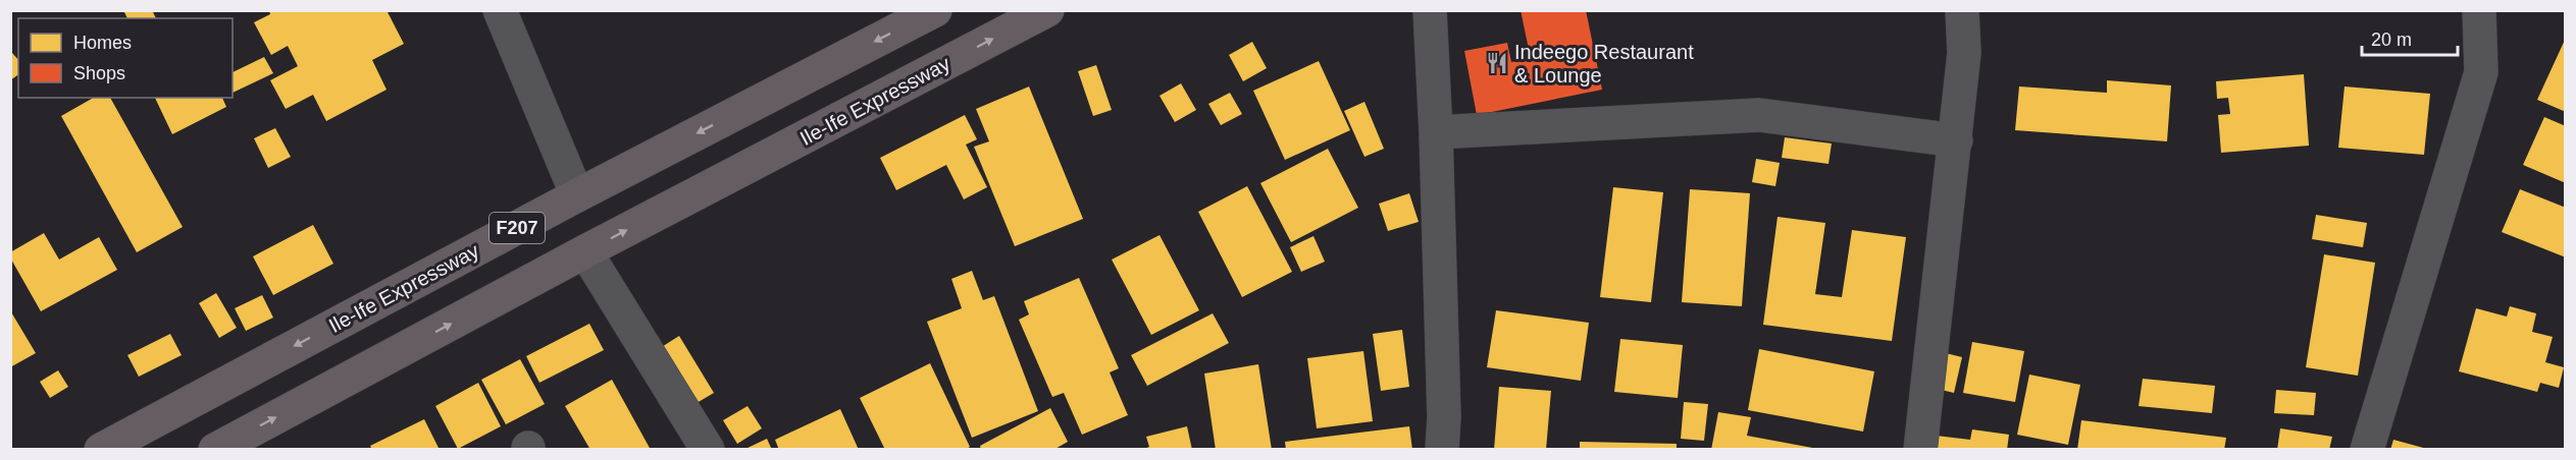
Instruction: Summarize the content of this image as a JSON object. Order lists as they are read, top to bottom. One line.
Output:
{"streets":{"main road":["Ile-Ife Expressway","F207"]},"places":{"restaurant":["Indeego Restaurant & Lounge"]},"legend":["Homes","Shops"],"scale_bar":"20 m"}
